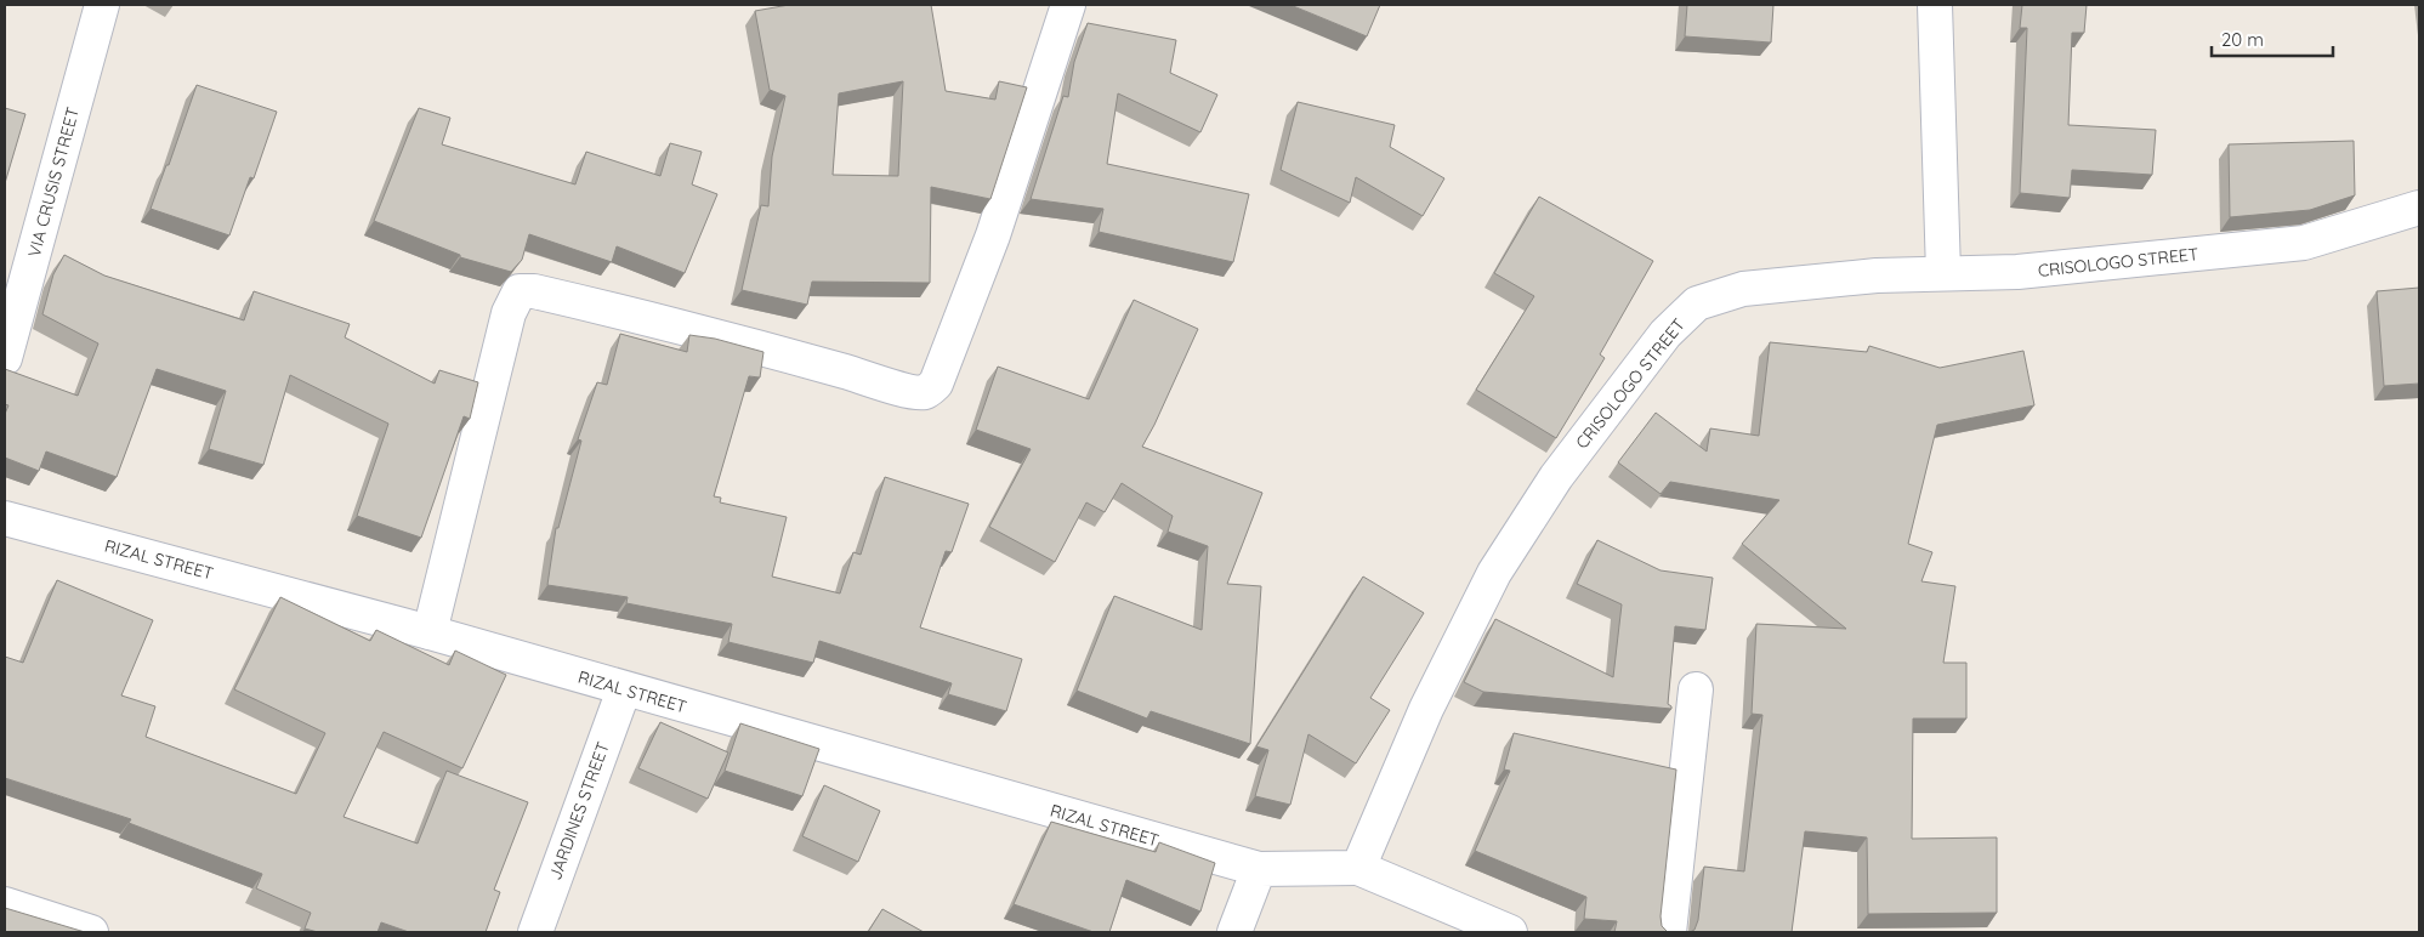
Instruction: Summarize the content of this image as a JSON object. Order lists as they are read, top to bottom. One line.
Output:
{"streets":{"street":["VIA CRUSIS STREET","CRISOLOGO STREET","RIZAL STREET","JARDINES STREET"]},"crossings":[["RIZAL STREET","JARDINES STREET"]],"scale_bar":"20 m"}
